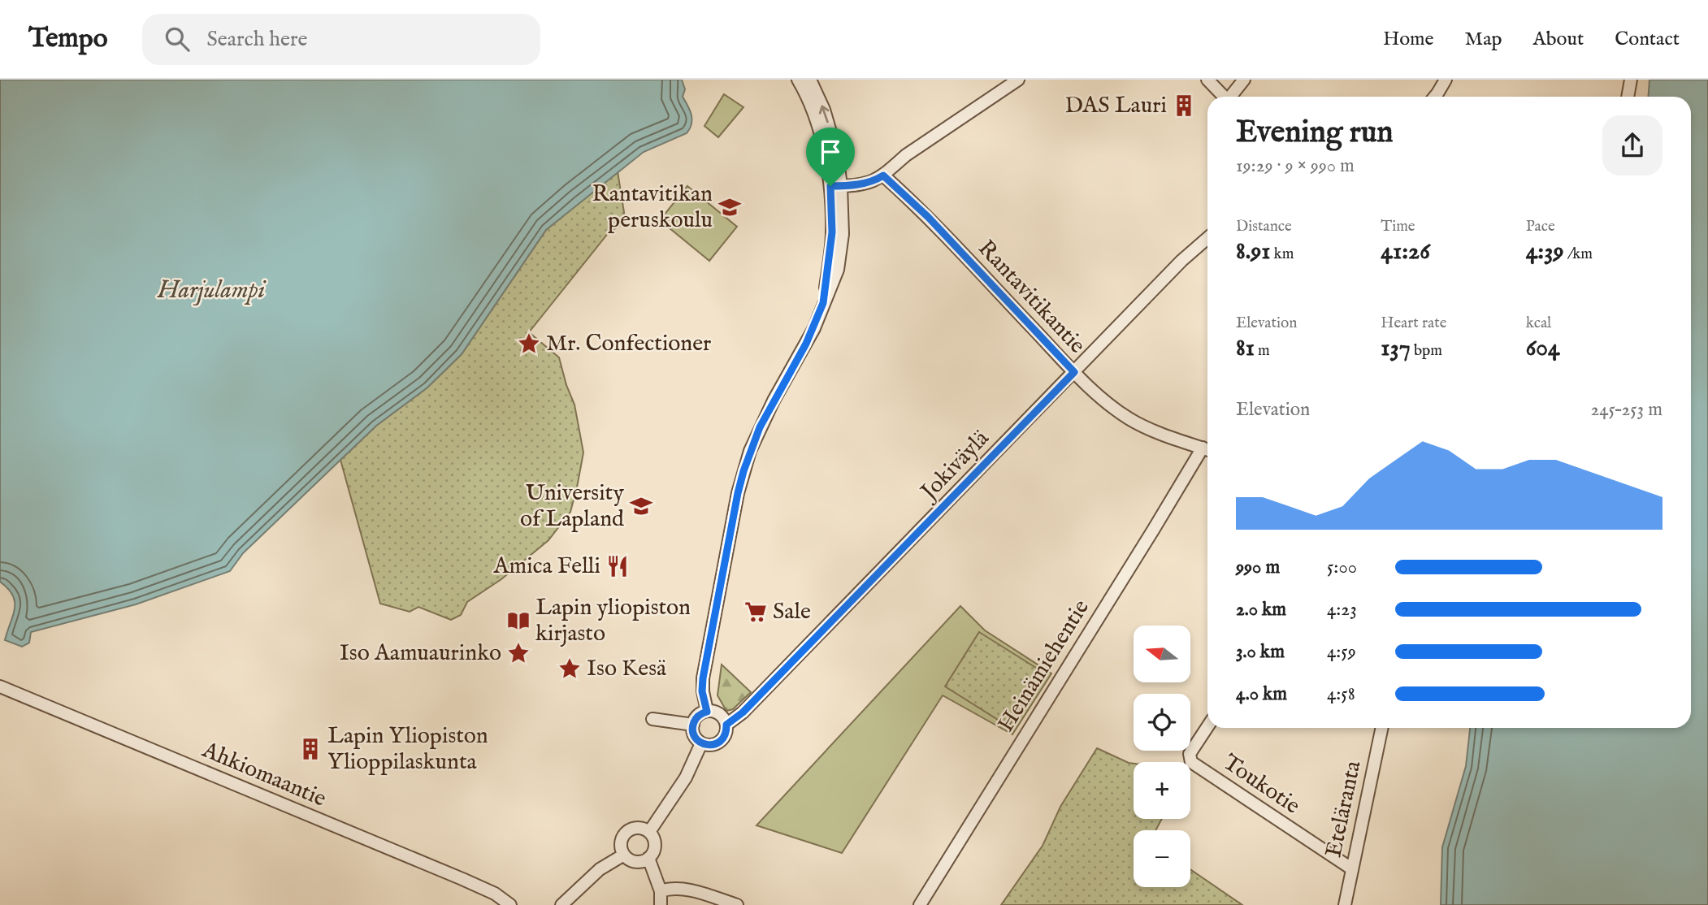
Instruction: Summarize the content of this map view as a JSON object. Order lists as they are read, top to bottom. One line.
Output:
{"streets":{"street":["Rantavitikantie","Jokiväylä","Heinämiehentie","Ahkiomaantie","Toukotie","Eteläranta"]},"crossings":[["Rantavitikantie","Jokiväylä"],["Rantavitikantie","Heinämiehentie"],["Toukotie","Eteläranta"]],"water":["Harjulampi"],"places":{"building":["DAS Lauri","Lapin Yliopiston Ylioppilaskunta"],"school or university":["Rantavitikan peruskoulu","University of Lapland"],"place":["Mr. Confectioner","Iso Aamuaurinko","Iso Kesä"],"restaurant":["Amica Felli"],"supermarket":["Sale"],"library":["Lapin yliopiston kirjasto"]},"north":"left","page":{"header":"Tempo","search":"Search here","nav":["Home","Map","About","Contact"],"heading":["Evening run","19:29 · 9 × 990 m"],"stats":[["Distance","8.91 km"],["Time","41:26"],["Pace","4:39 /km"],["Elevation","81 m"],["Heart rate","137 bpm"],["kcal","604"]],"chart":["Elevation","245–253 m"],"list":[{"name":"990 m","note":"5:00"},{"name":"2.0 km","note":"4:23"},{"name":"3.0 km","note":"4:59"},{"name":"4.0 km","note":"4:58"}],"map_buttons":["+","−"]}}
